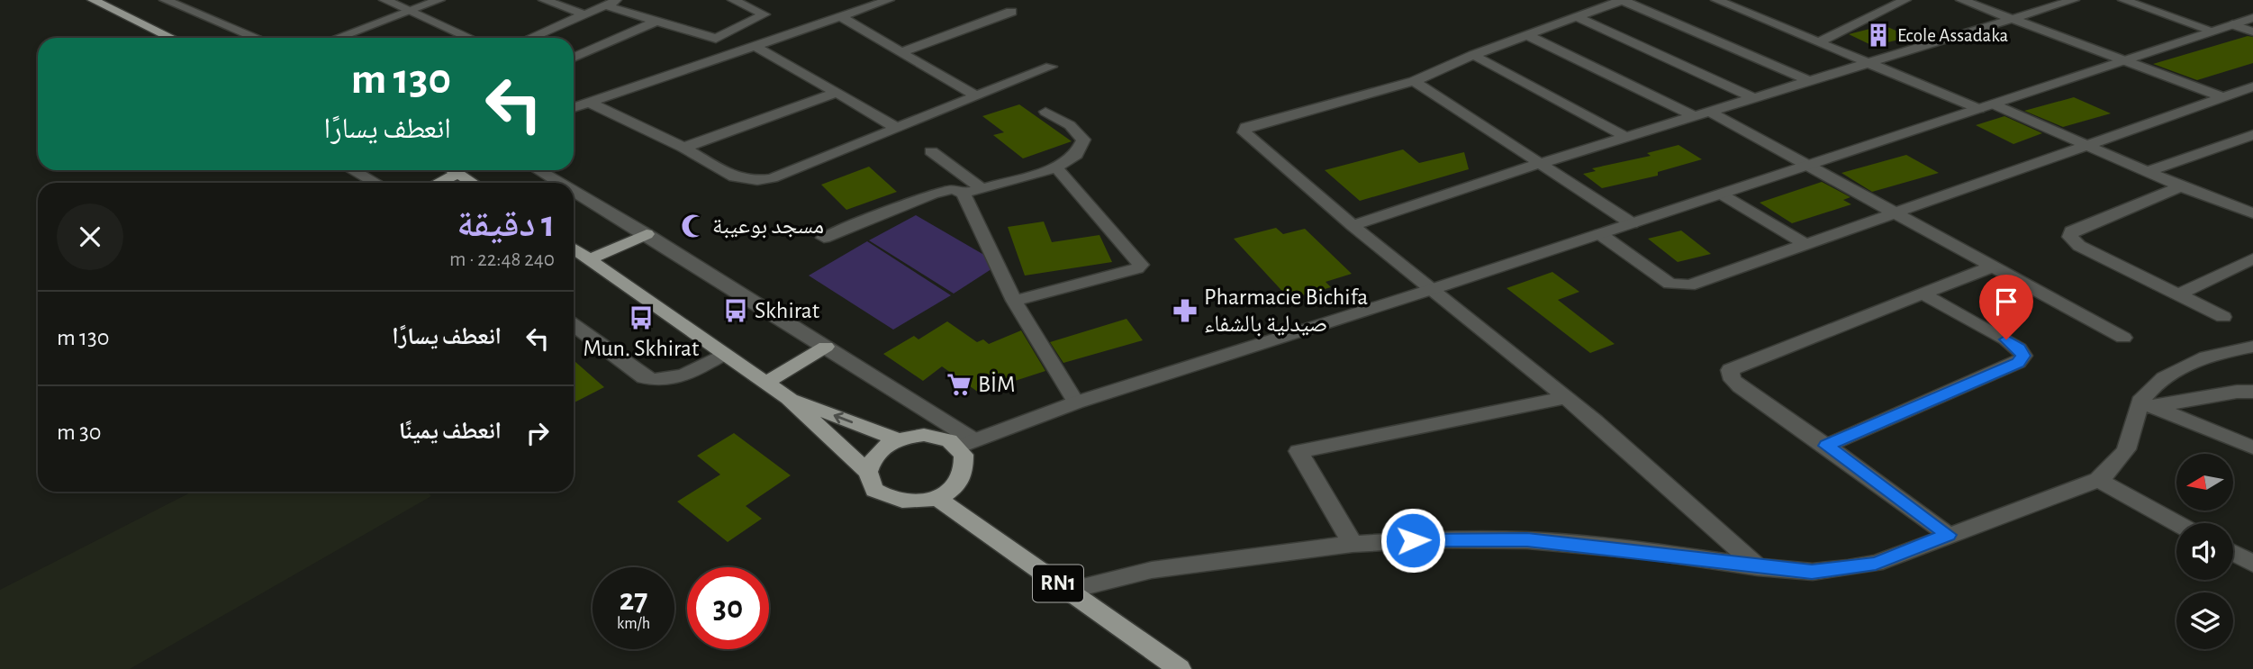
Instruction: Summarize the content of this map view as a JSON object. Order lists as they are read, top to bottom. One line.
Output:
{"streets":{"main road":["RN1"]},"places":{"building":["Ecole Assadaka"],"mosque":["مسجد بوعيبة"],"bus stop":["Skhirat","Mun. Skhirat"],"pharmacy":["Pharmacie Bichifa صيدلية بالشفاء"],"supermarket":["BİM"]},"north":"left","page":{"turn":["130 m","انعطف يسارًا"],"heading":["1 دقيقة","240 m · 22:48"],"list":[{"name":"انعطف يسارًا","value":"130 m"},{"name":"انعطف يمينًا","value":"30 m"}],"speed":"27 km/h","limit":"30"}}
